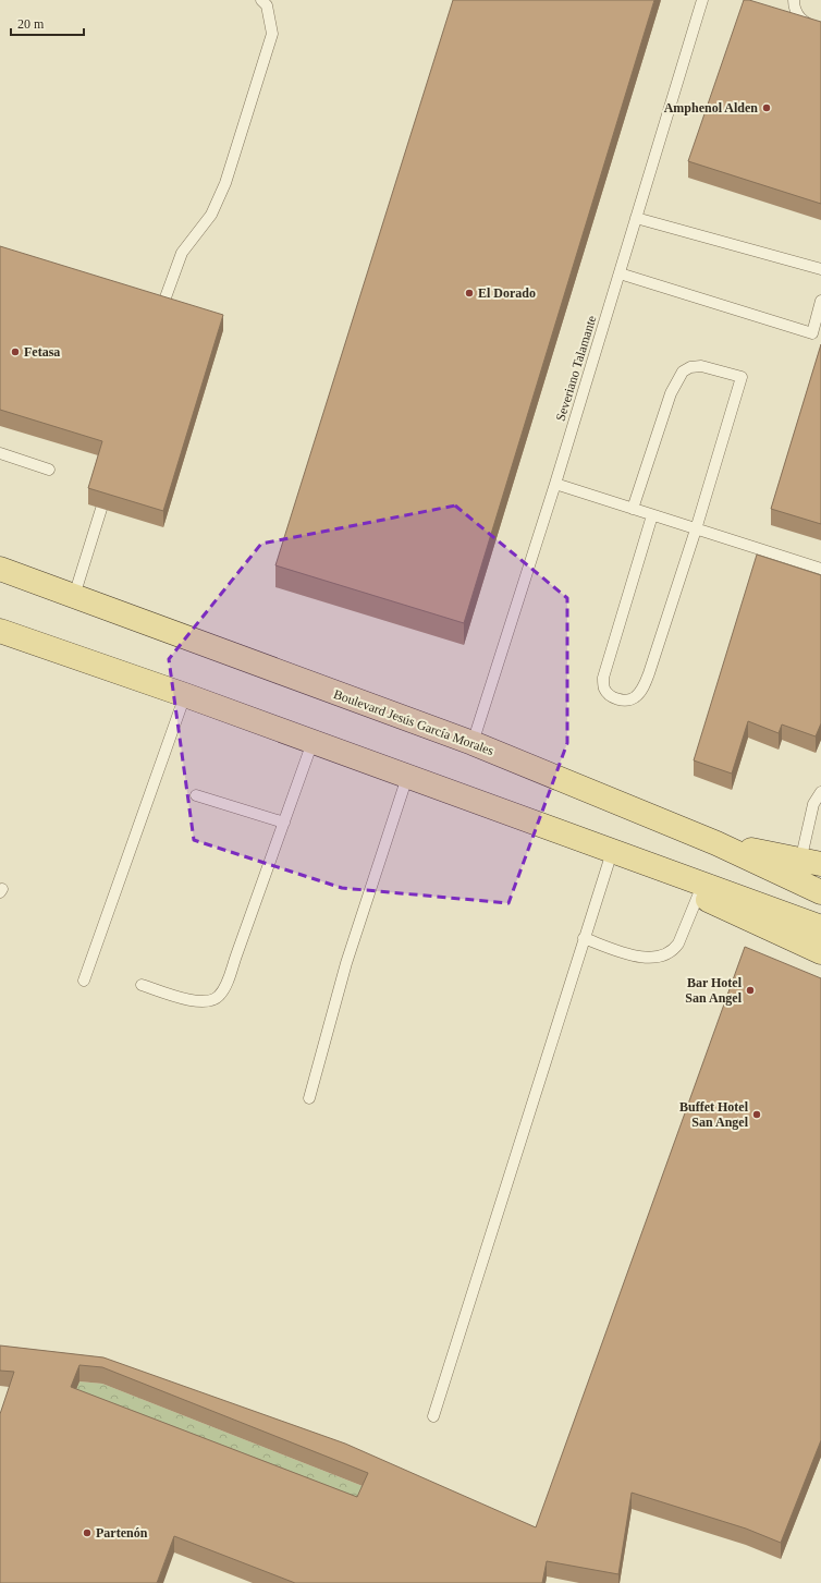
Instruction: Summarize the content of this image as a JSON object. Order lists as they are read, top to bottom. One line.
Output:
{"streets":{"main road":["Boulevard Jesús García Morales"],"lane":["Severiano Talamante"]},"crossings":[["Severiano Talamante","Boulevard Jesús García Morales"]],"places":["Amphenol Alden","El Dorado","Fetasa","Bar Hotel San Angel","Buffet Hotel San Angel","Partenón"],"scale_bar":"20 m"}
